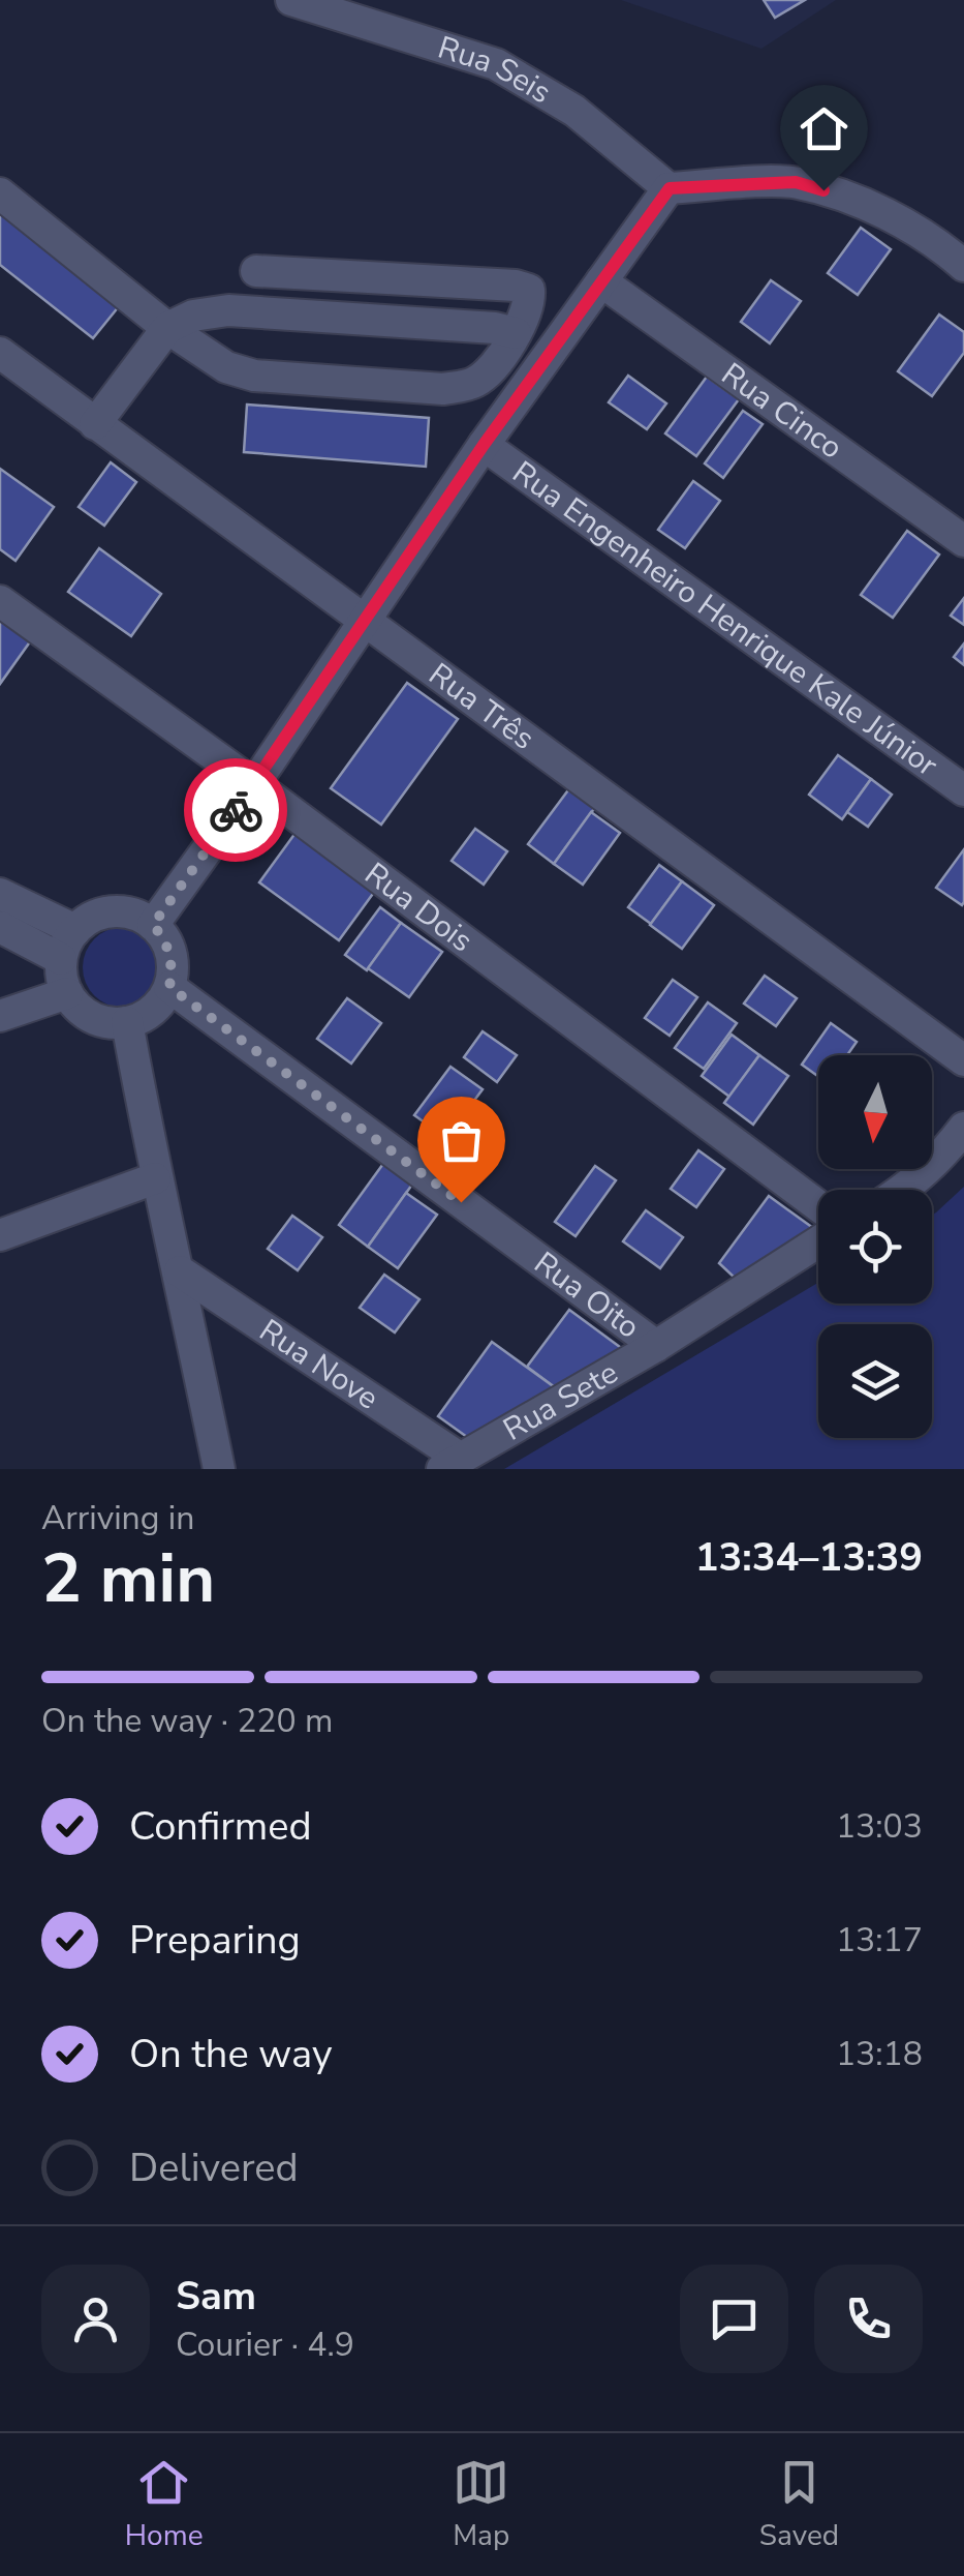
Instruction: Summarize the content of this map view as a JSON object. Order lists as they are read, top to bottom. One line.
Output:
{"streets":{"street":["Rua Seis","Rua Cinco","Rua Engenheiro Henrique Kale Júnior","Rua Três","Rua Dois","Rua Oito","Rua Nove","Rua Sete"]},"crossings":[["Rua Oito","Rua Sete"],["Rua Nove","Rua Sete"]],"north":"bottom","page":{"heading":["2 min","Arriving in","13:34–13:39"],"panel":["Sam","Courier · 4.9"],"bar":"On the way · 220 m","list":[["Confirmed","13:03"],["Preparing","13:17"],["On the way","13:18"],"Delivered"],"tabs":["Home","Map","Saved"]}}
